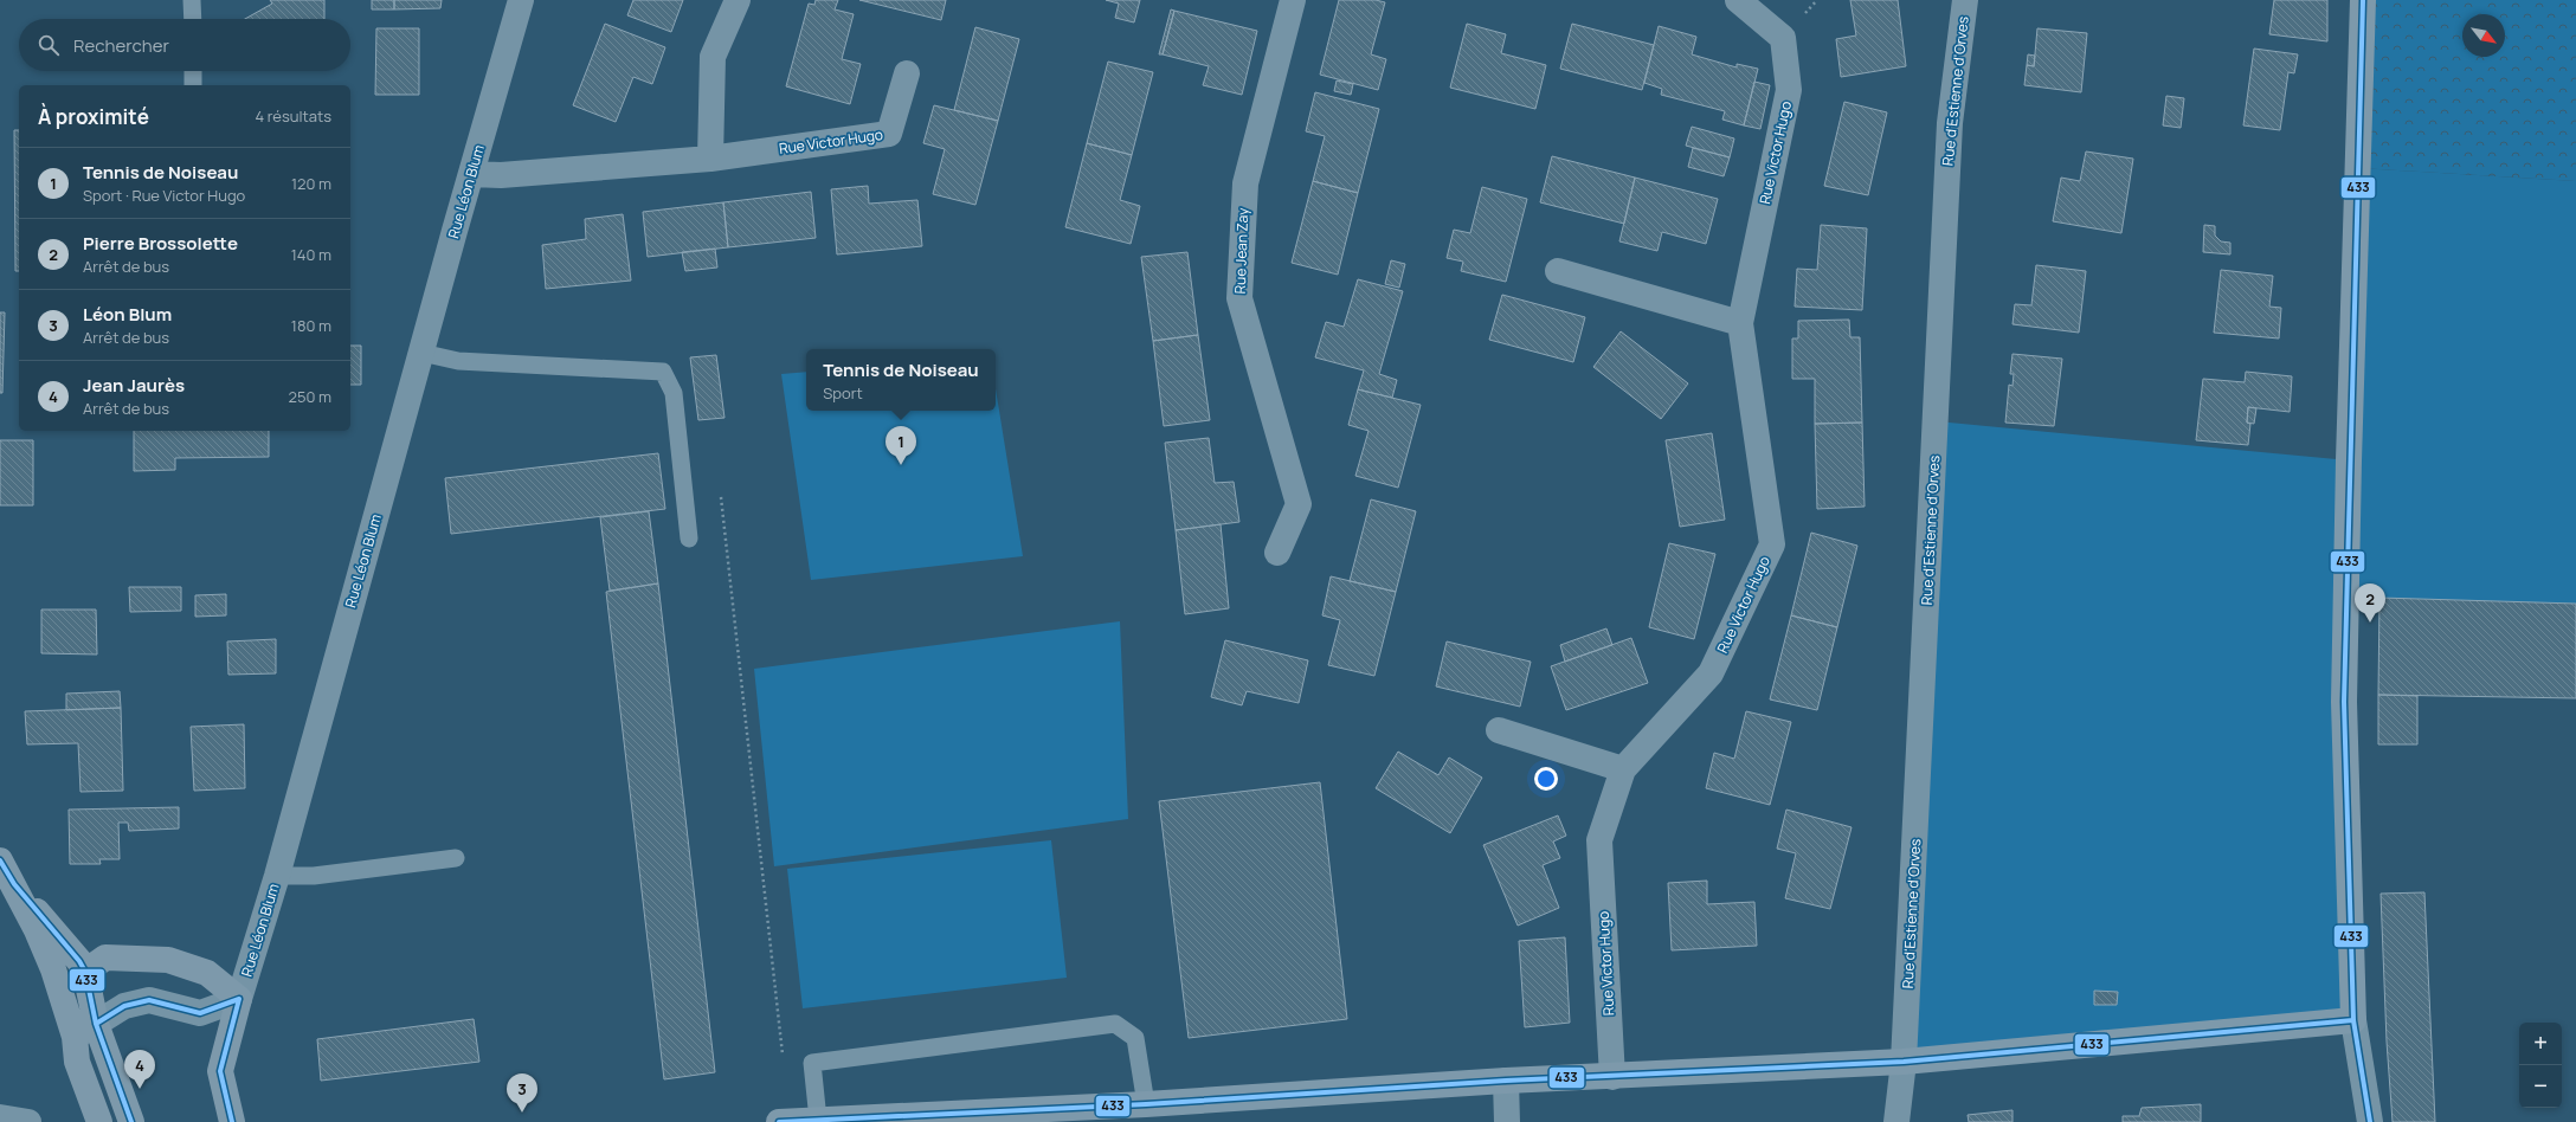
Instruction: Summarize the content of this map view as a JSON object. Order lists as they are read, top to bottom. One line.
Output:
{"streets":{"street":["Rue d'Estienne d'Orves","Rue Victor Hugo","Rue Léon Blum","Rue Jean Zay"]},"crossings":[["Rue Victor Hugo","Rue Léon Blum"]],"lines":["transit line 433"],"north":"bottom right","page":{"search":"Rechercher","heading":["À proximité","4 résultats"],"list":[{"mark":"1","name":"Tennis de Noiseau","note":"Sport · Rue Victor Hugo","value":"120 m"},{"mark":"2","name":"Pierre Brossolette","note":"Arrêt de bus","value":"140 m"},{"mark":"3","name":"Léon Blum","note":"Arrêt de bus","value":"180 m"},{"mark":"4","name":"Jean Jaurès","note":"Arrêt de bus","value":"250 m"}],"popup":["Tennis de Noiseau","Sport"],"pins":["1","2","4","3"],"map_buttons":["+","−"]}}
